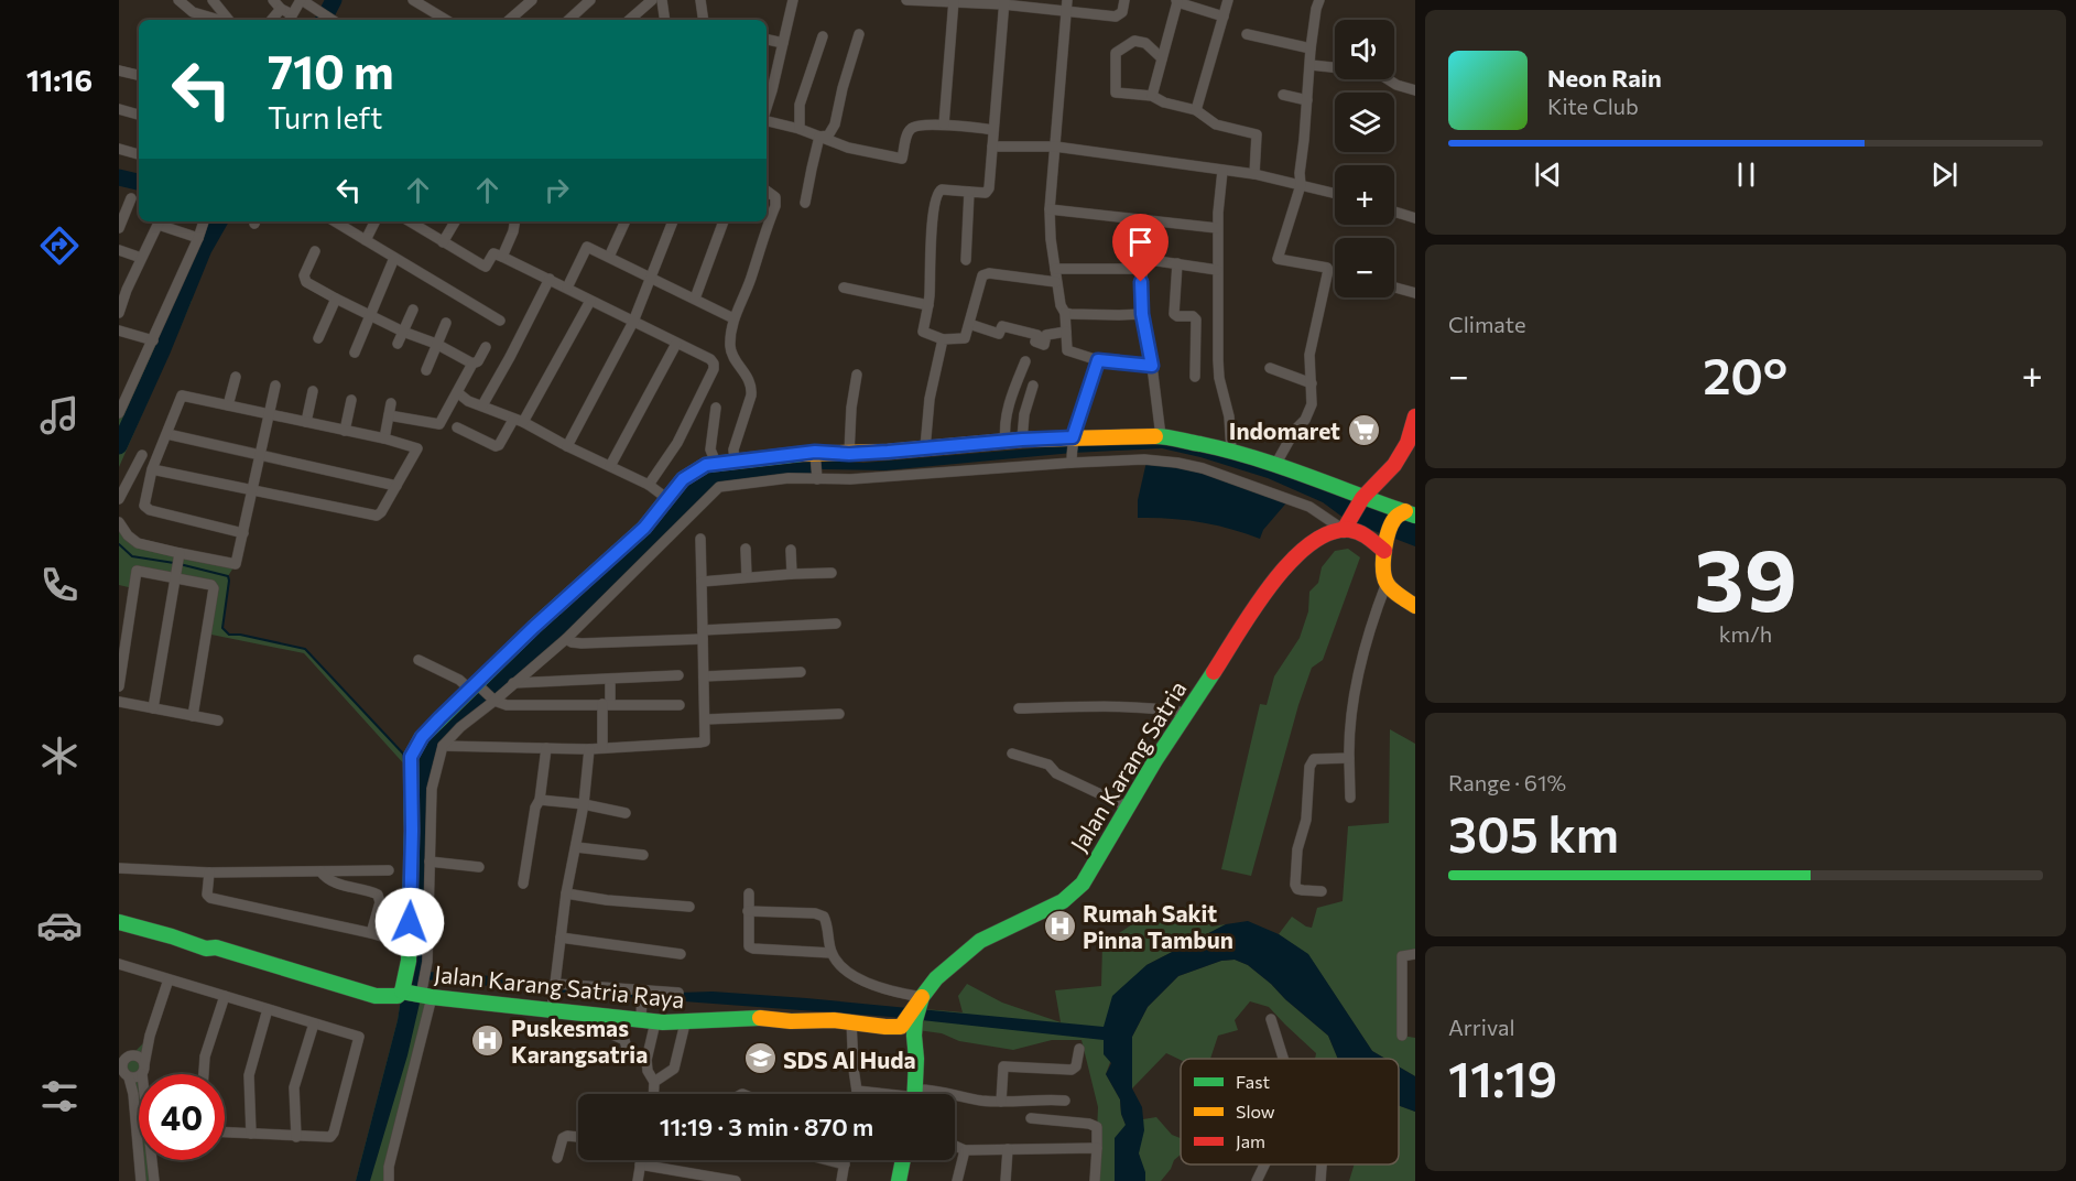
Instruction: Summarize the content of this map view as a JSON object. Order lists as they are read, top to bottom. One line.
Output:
{"streets":{"street":["Jalan Karang Satria","Jalan Karang Satria Raya"]},"places":{"supermarket":["Indomaret"],"hospital":["Rumah Sakit Pinna Tambun","Puskesmas Karangsatria"],"school or university":["SDS Al Huda"]},"legend":["Fast","Slow","Jam"],"page":{"tabs":"11:16","map_buttons":["+","−"],"turn":["710 m","Turn left"],"song":["Neon Rain","Kite Club"],"tile":["Climate",["39","km/h"],["Range · 61%","305 km"],["Arrival","11:19"]],"heat":["−","20°","+"],"limit":"40","trip":"11:19 · 3 min · 870 m"}}
